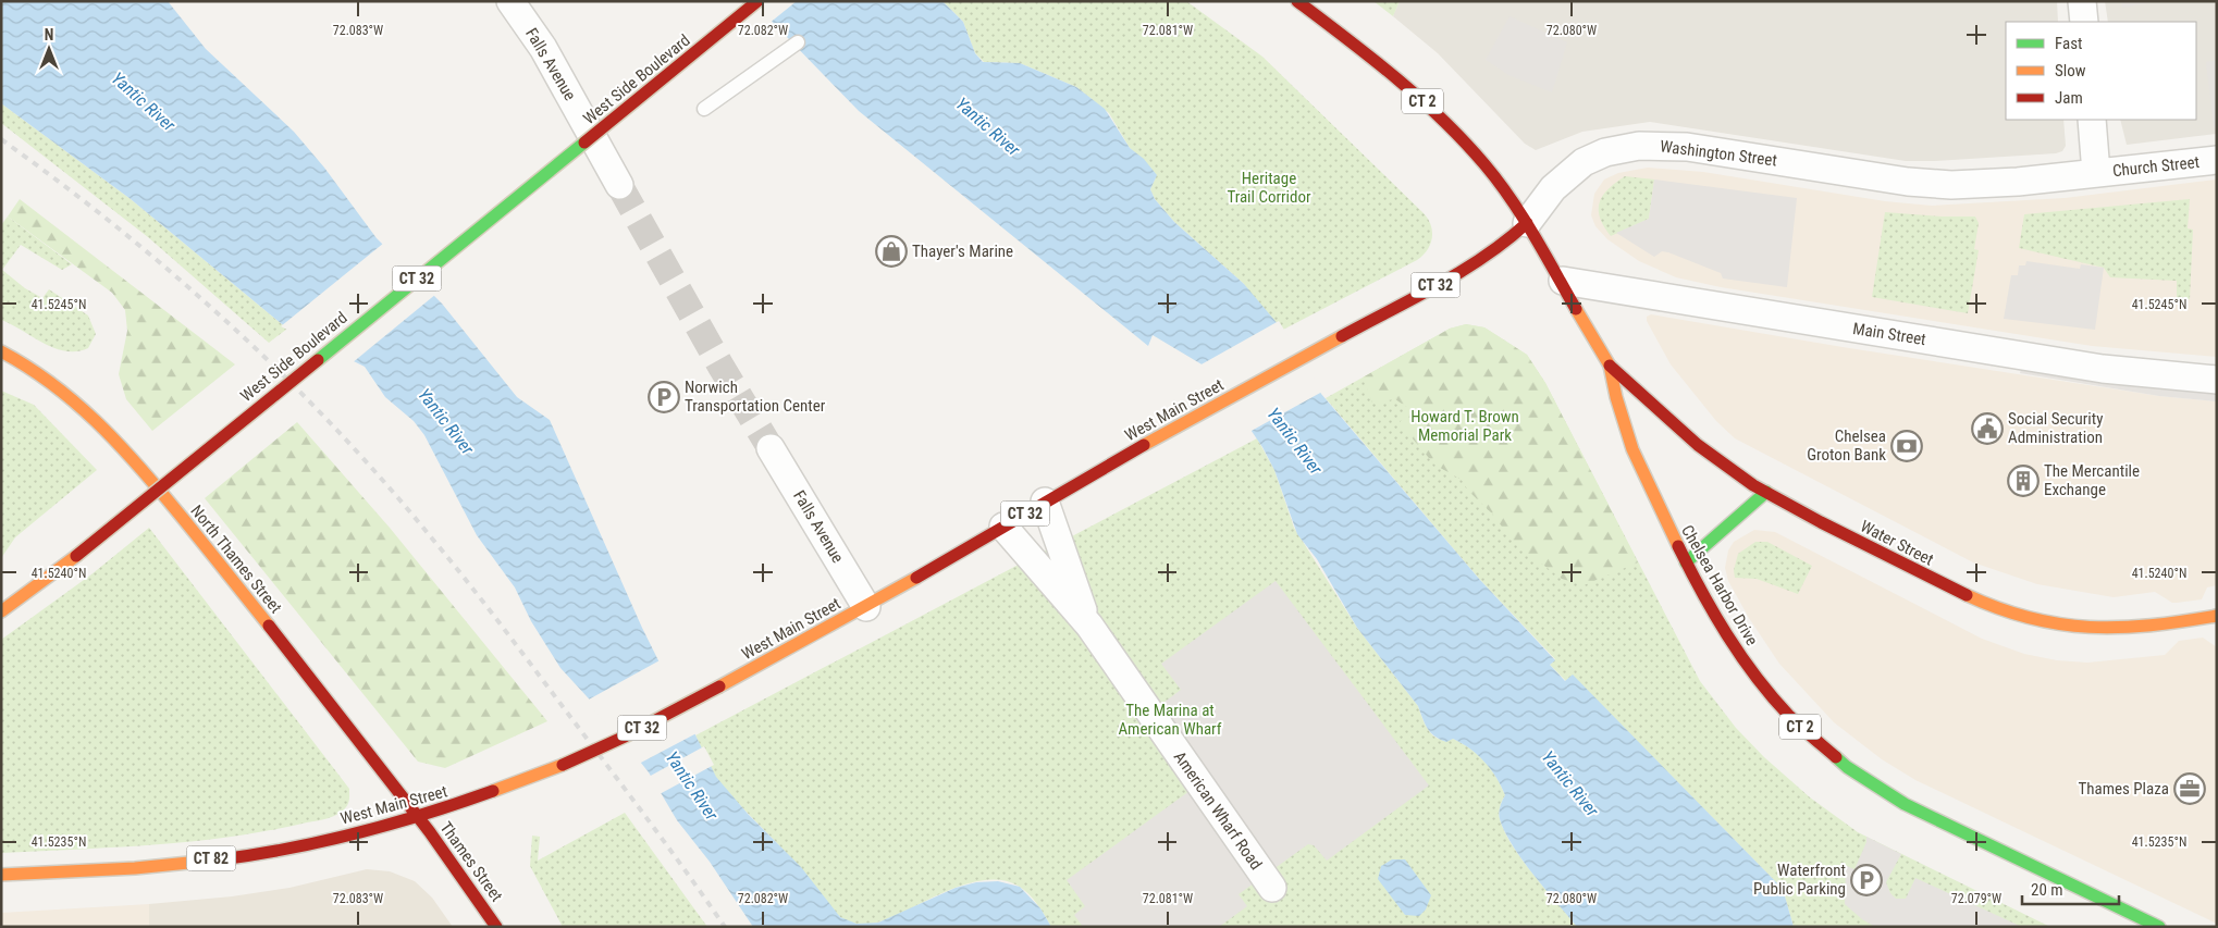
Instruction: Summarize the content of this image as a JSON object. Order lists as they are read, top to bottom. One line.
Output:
{"streets":{"main road":["West Side Boulevard","CT 2","CT 32","West Main Street","Water Street","North Thames Street","Chelsea Harbor Drive","CT 82","Thames Street"],"street":["Falls Avenue","Washington Street","Church Street","Main Street","American Wharf Road"]},"crossings":[["Falls Avenue","West Main Street"],["CT 2","Washington Street"],["CT 2","West Main Street"],["CT 2","Chelsea Harbor Drive"],["Washington Street","Church Street"],["Washington Street","West Main Street"],["Washington Street","Chelsea Harbor Drive"],["Main Street","Chelsea Harbor Drive"],["West Main Street","North Thames Street"],["West Main Street","Chelsea Harbor Drive"],["West Main Street","American Wharf Road"],["West Main Street","Thames Street"],["Water Street","Chelsea Harbor Drive"],["North Thames Street","Thames Street"]],"water":["Yantic River"],"parks":["Heritage Trail Corridor","Howard T. Brown Memorial Park","The Marina at American Wharf"],"places":{"shop":["Thayer's Marine"],"parking":["Norwich Transportation Center","Waterfront Public Parking"],"public building":["Social Security Administration"],"bank":["Chelsea Groton Bank"],"building":["The Mercantile Exchange"],"office":["Thames Plaza"]},"legend":["Fast","Slow","Jam"],"scale_bar":"20 m","north":"top","coordinates":["72.083°W","72.082°W","72.081°W","72.080°W","41.5245°N","41.5240°N","41.5235°N","72.079°W"]}
